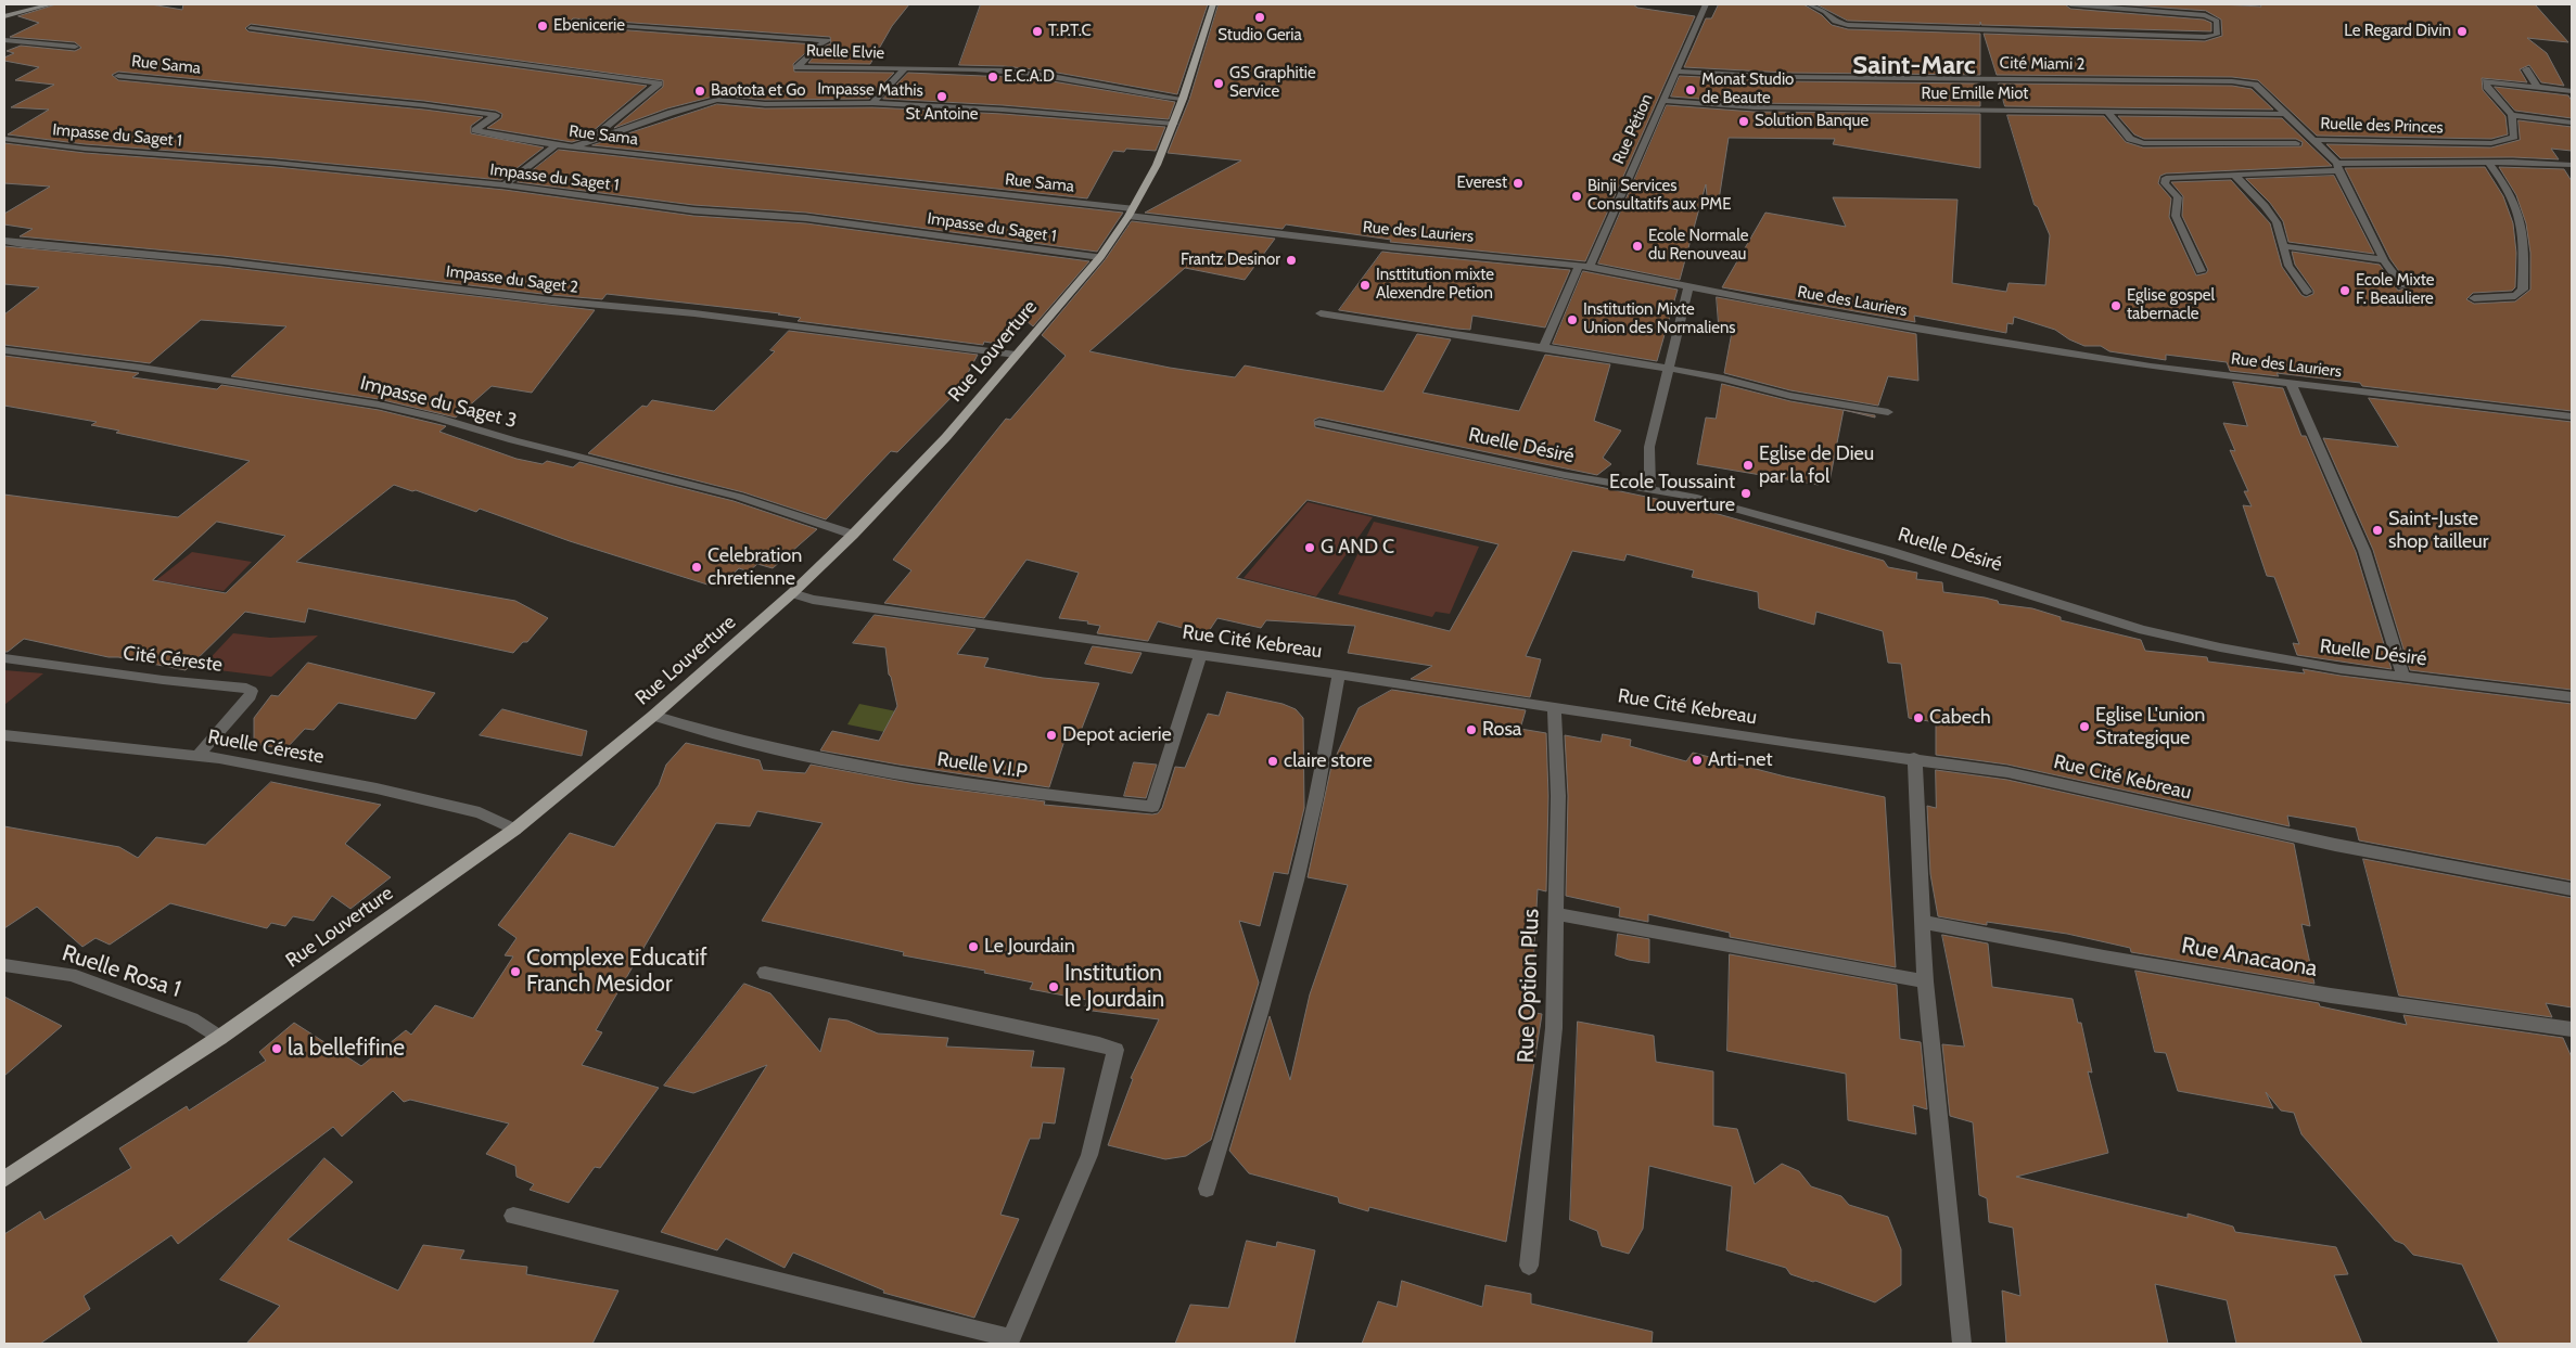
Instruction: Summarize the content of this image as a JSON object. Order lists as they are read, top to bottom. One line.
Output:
{"streets":{"main road":["Rue Louverture"],"street":["Ruelle Elvie","Cité Miami 2","Rue Sama","Impasse Mathis","Rue Emille Miot","Ruelle des Princes","Rue Pétion","Impasse du Saget 1","Rue des Lauriers","Impasse du Saget 2","Impasse du Saget 3","Ruelle Désiré","Rue Cité Kebreau","Cité Céreste","Ruelle Céreste","Ruelle V.I.P","Rue Anacaona","Ruelle Rosa 1","Rue Option Plus"]},"crossings":[["Ruelle Elvie","Rue Louverture"],["Cité Miami 2","Ruelle des Princes"],["Cité Miami 2","Rue Pétion"],["Rue Sama","Impasse Mathis"],["Rue Sama","Rue des Lauriers"],["Rue Sama","Rue Louverture"],["Impasse Mathis","Rue Louverture"],["Rue Emille Miot","Ruelle des Princes"],["Rue Emille Miot","Rue Pétion"],["Rue Pétion","Rue des Lauriers"],["Impasse du Saget 1","Rue Louverture"],["Rue des Lauriers","Rue Louverture"],["Impasse du Saget 2","Rue Louverture"],["Rue Louverture","Impasse du Saget 3"],["Rue Louverture","Rue Cité Kebreau"],["Rue Louverture","Ruelle Céreste"],["Rue Louverture","Ruelle V.I.P"],["Rue Louverture","Ruelle Rosa 1"],["Rue Cité Kebreau","Ruelle V.I.P"],["Rue Cité Kebreau","Rue Option Plus"],["Cité Céreste","Ruelle Céreste"]],"districts":["Saint-Marc"],"places":["Studio Geria","Ebenicerie","T.P.T.C","Le Regard Divin","E.C.A.D","GS Graphitie Service","Monat Studio de Beaute","Baotota et Go","St Antoine","Solution Banque","Everest","Binji Services Consultatifs aux PME","Ecole Normale du Renouveau","Frantz Desinor","Insttitution mixte Alexendre Petion","Ecole Mixte F. Beauliere","Eglise gospel tabernacle","Institution Mixte Union des Normaliens","Eglise de Dieu par la fol","Ecole Toussaint Louverture","Saint-Juste shop tailleur","G AND C","Celebration chretienne","Cabech","Eglise L'union Strategique","Rosa","Depot acierie","Arti-net","claire store","Le Jourdain","Complexe Educatif Franch Mesidor","Institution le Jourdain","la bellefifine"]}
